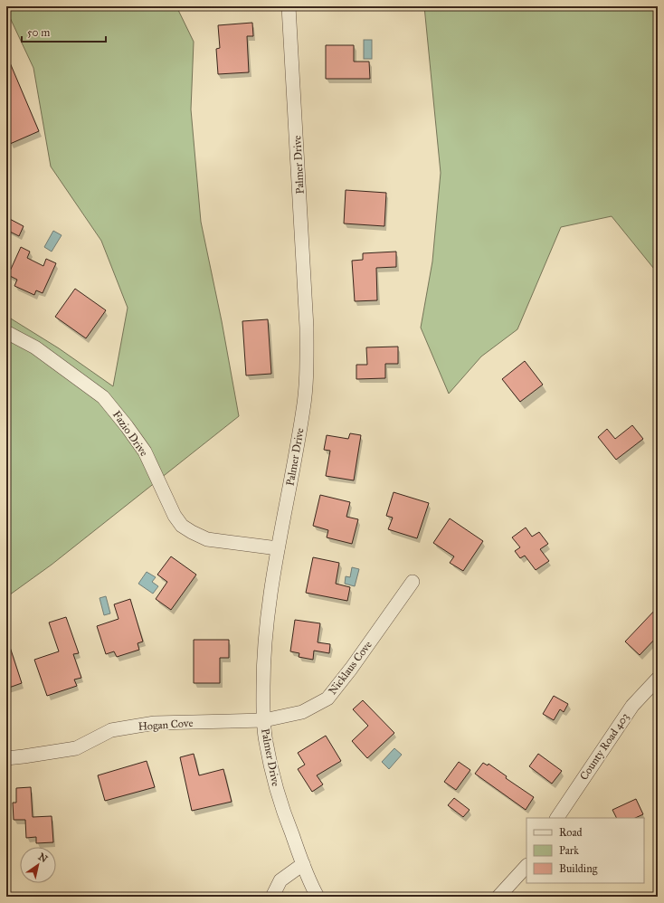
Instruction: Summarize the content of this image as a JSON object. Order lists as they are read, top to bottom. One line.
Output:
{"streets":{"street":["Palmer Drive","Fazio Drive","Nicklaus Cove","Hogan Cove","County Road 403"]},"crossings":[["Palmer Drive","Fazio Drive"],["Palmer Drive","Nicklaus Cove"],["Palmer Drive","Hogan Cove"],["Nicklaus Cove","Hogan Cove"]],"legend":["Road","Park","Building"],"scale_bar":"50 m","north":"top right"}
